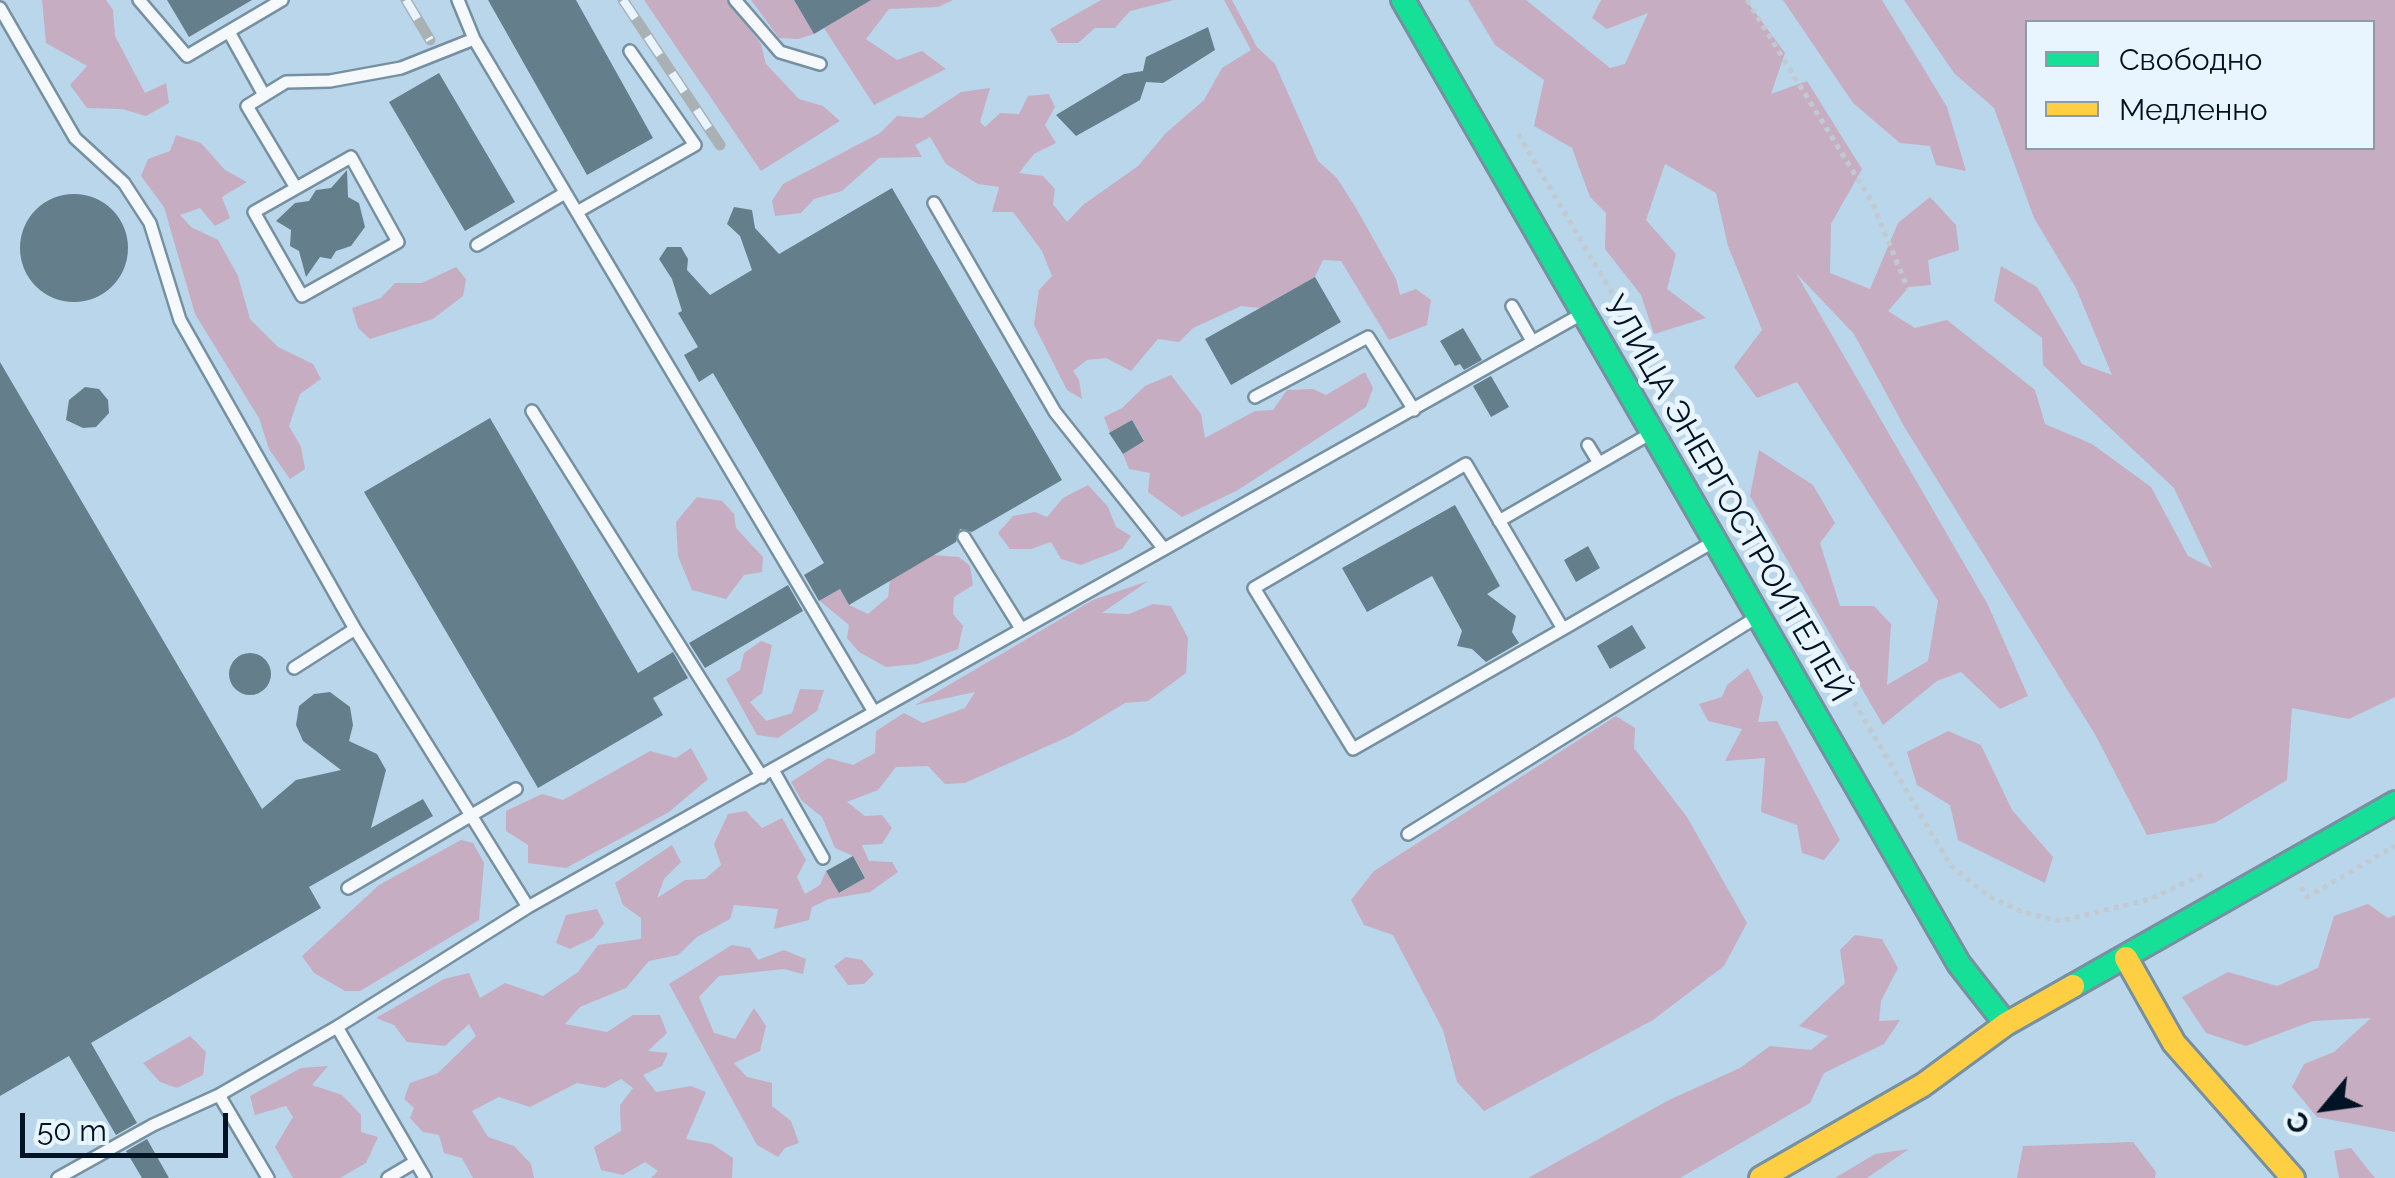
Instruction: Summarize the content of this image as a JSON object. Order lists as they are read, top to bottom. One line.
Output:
{"streets":{"main road":["УЛИЦА ЭНЕРГОСТРОИТЕЛЕЙ"]},"legend":["Свободно","Медленно"],"scale_bar":"50 m","north":"bottom left"}
